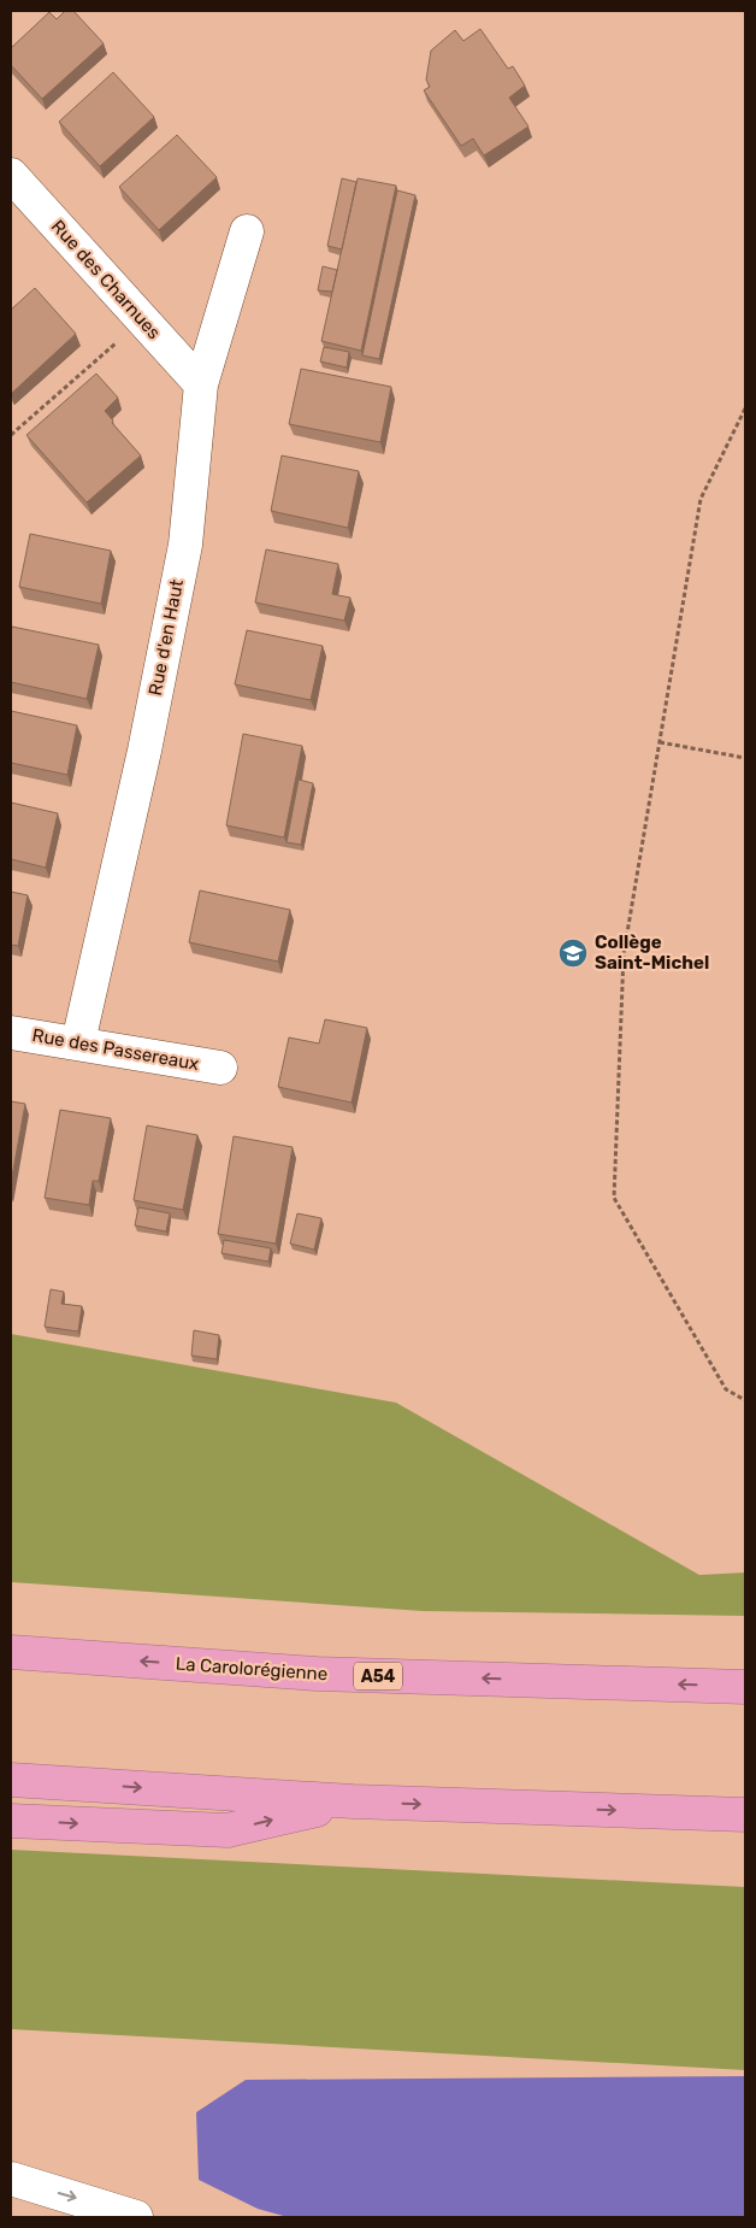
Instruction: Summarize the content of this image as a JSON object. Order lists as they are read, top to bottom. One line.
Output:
{"streets":{"highway":["La Carolorégienne","A54"],"street":["Rue des Charnues","Rue d'en Haut","Rue des Passereaux"]},"crossings":[["Rue des Charnues","Rue d'en Haut"],["Rue d'en Haut","Rue des Passereaux"]],"places":{"school or university":["Collège Saint-Michel"]}}
